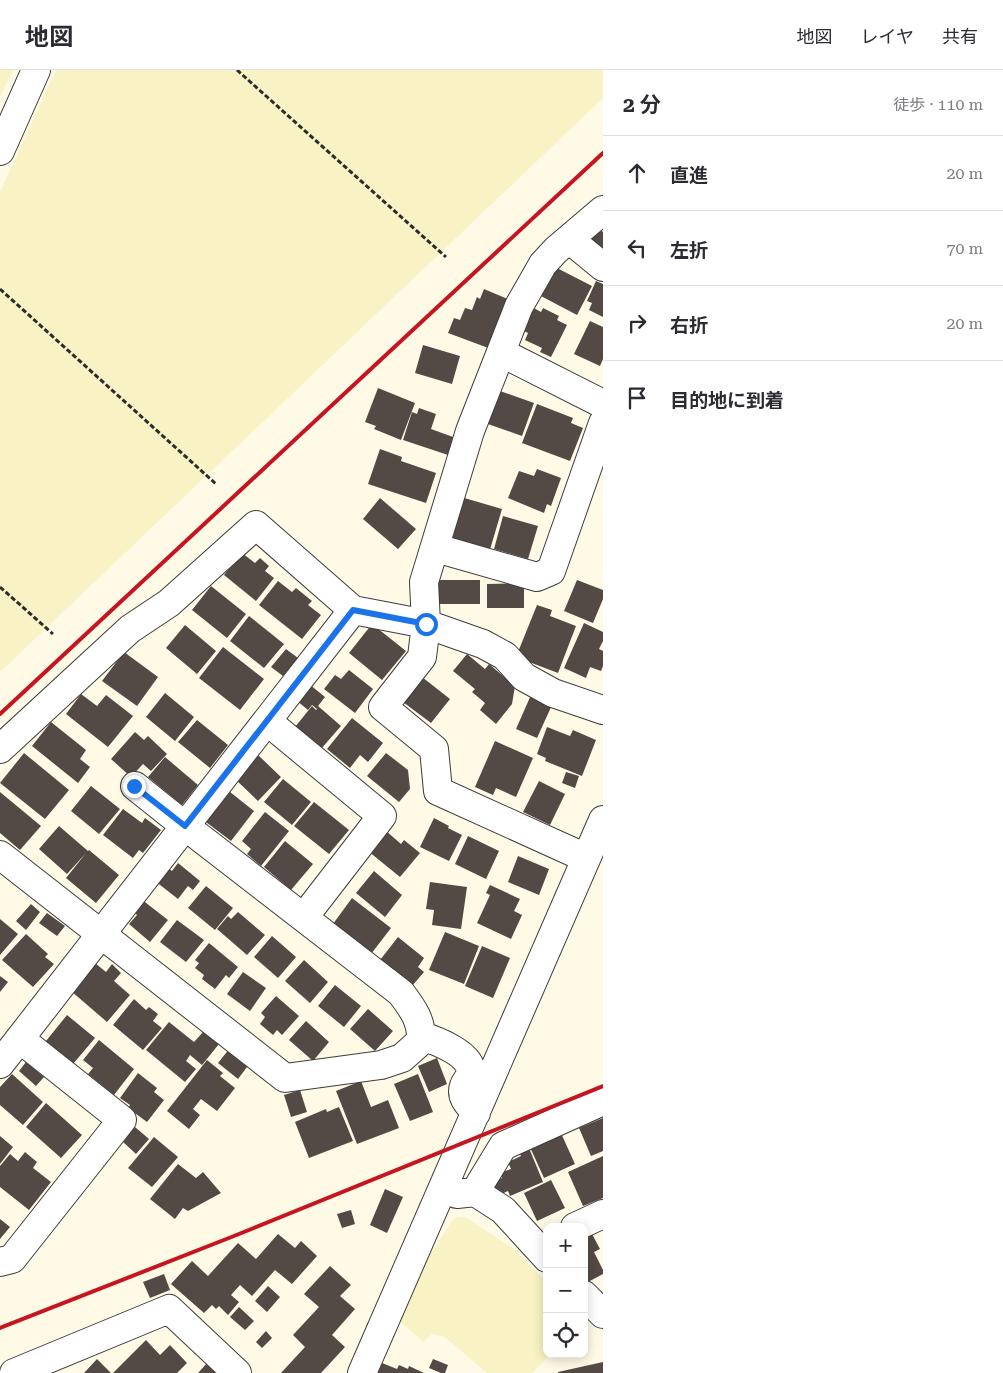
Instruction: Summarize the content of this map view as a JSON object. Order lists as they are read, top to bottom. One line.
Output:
{"page":{"header":"地図","nav":["地図","レイヤ","共有"],"heading":["2 分","徒歩 · 110 m"],"list":[["直進","20 m"],["左折","70 m"],["右折","20 m"],"目的地に到着"],"map_buttons":["+","−"]}}
